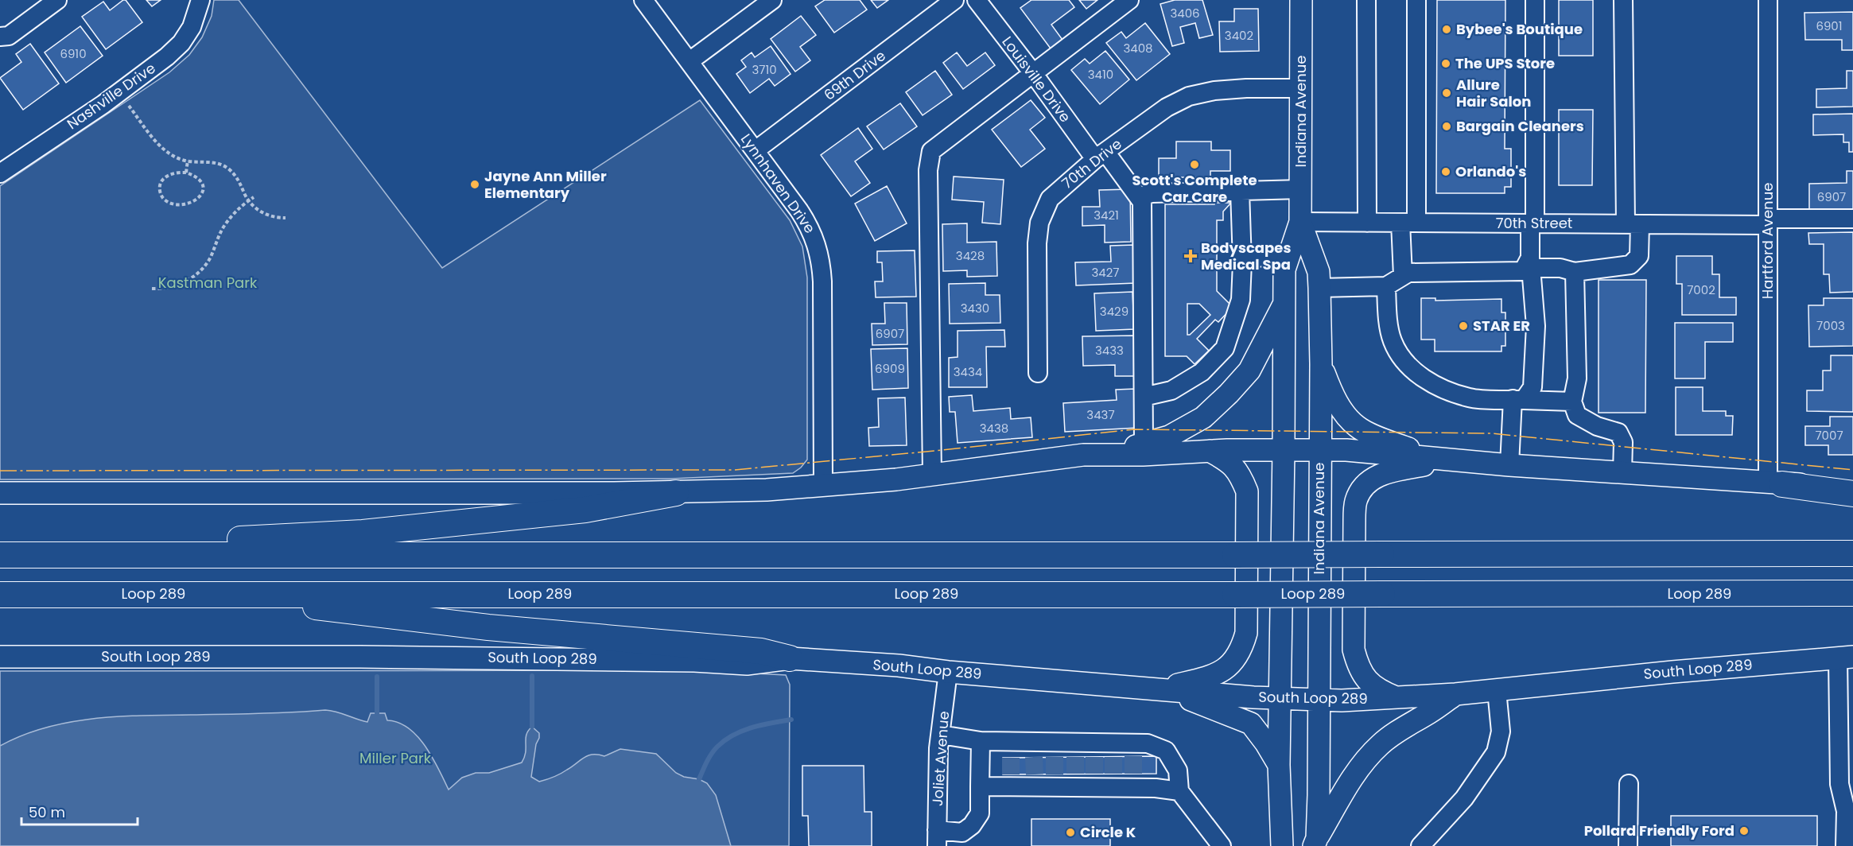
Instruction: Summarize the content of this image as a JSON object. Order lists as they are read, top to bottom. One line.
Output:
{"streets":{"highway":["Loop 289"],"main road":["Indiana Avenue","South Loop 289"],"street":["69th Drive","Louisville Drive","Nashville Drive","70th Drive","Lynnhaven Drive","70th Street","Hartford Avenue","Joliet Avenue"]},"crossings":[["69th Drive","Lynnhaven Drive"],["Louisville Drive","70th Drive"],["Indiana Avenue","70th Drive"],["Indiana Avenue","70th Street"],["Indiana Avenue","South Loop 289"],["70th Street","Hartford Avenue"],["South Loop 289","Joliet Avenue"]],"parks":["Kastman Park","Miller Park"],"places":{"other":["Bybee's Boutique","The UPS Store","Allure Hair Salon","Bargain Cleaners","Scott's Complete Car Care","Orlando's","Jayne Ann Miller Elementary","STAR ER","Pollard Friendly Ford","Circle K"],"health":["Bodyscapes Medical Spa"]},"house_numbers":["3406","6901","3402","3408","6910","3710","3410","6907","3421","3428","3427","7002","3430","3429","7003","6907","3433","6909","3434","3437","3438","7007"],"scale_bar":"50 m"}
